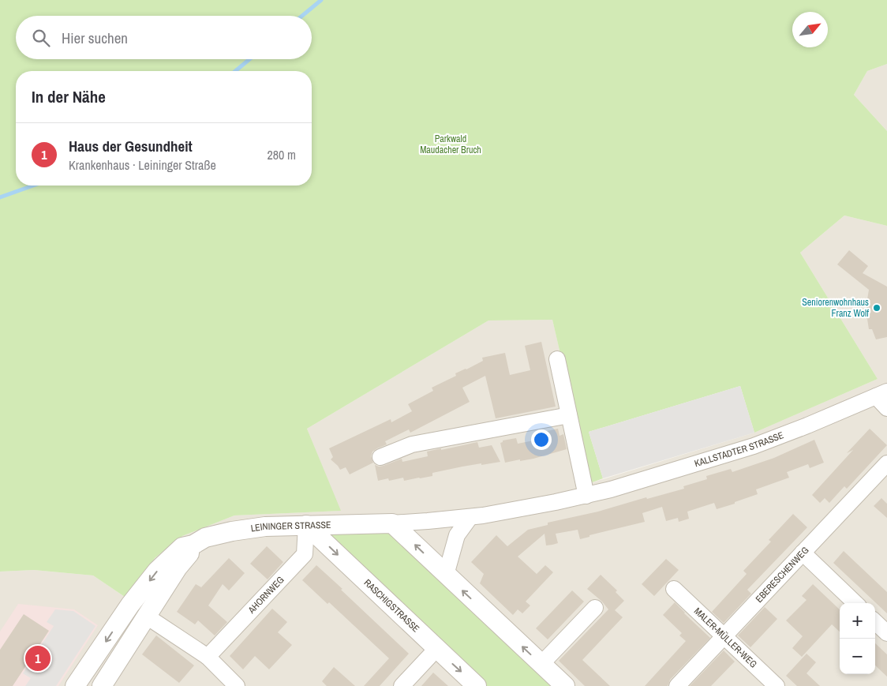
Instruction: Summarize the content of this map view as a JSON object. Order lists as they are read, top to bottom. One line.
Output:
{"streets":{"street":["KALLSTADTER STRASSE","LEININGER STRASSE","EBERESCHENWEG","AHORNWEG","RASCHIGSTRASSE","MALER-MÜLLER-WEG"]},"crossings":[["KALLSTADTER STRASSE","LEININGER STRASSE"],["LEININGER STRASSE","AHORNWEG"],["LEININGER STRASSE","RASCHIGSTRASSE"],["EBERESCHENWEG","MALER-MÜLLER-WEG"],["AHORNWEG","RASCHIGSTRASSE"]],"parks":["Parkwald Maudacher Bruch"],"places":["Seniorenwohnhaus Franz Wolf"],"north":"top right","page":{"search":"Hier suchen","heading":"In der Nähe","list":[{"mark":"1","name":"Haus der Gesundheit","note":"Krankenhaus · Leininger Straße","value":"280 m"}],"map_buttons":["+","−"],"pins":"1"}}
